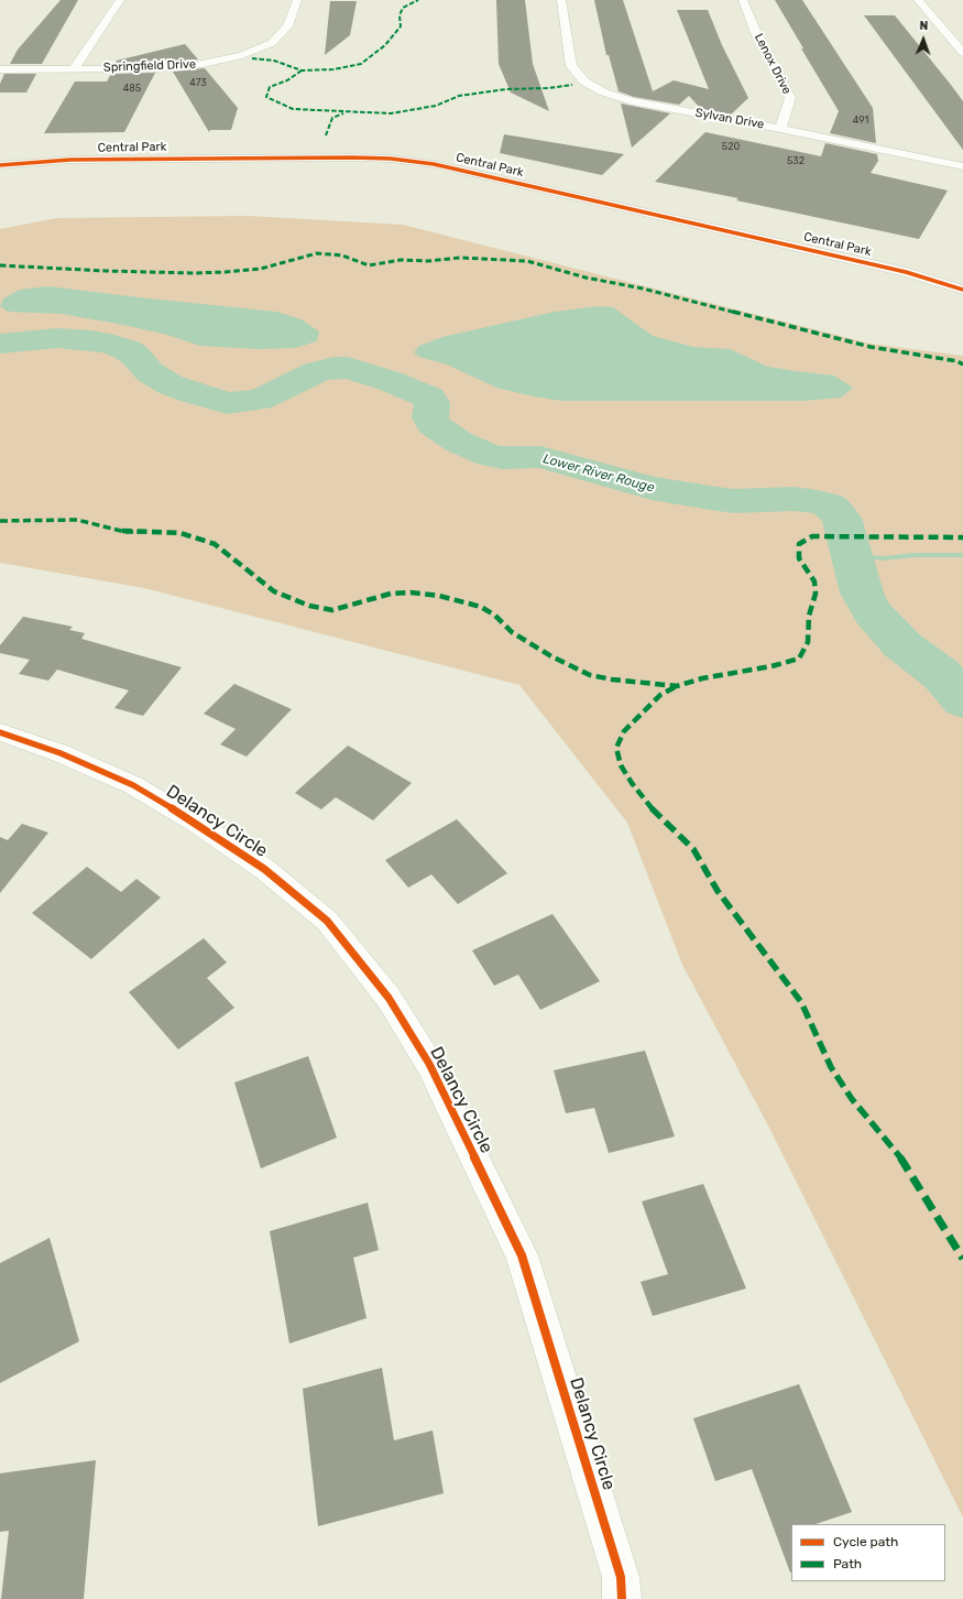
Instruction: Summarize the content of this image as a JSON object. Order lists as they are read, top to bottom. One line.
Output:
{"streets":{"street":["Lenox Drive","Springfield Drive","Sylvan Drive","Central Park","Delancy Circle"]},"crossings":[["Lenox Drive","Sylvan Drive"]],"water":["Lower River Rouge"],"house_numbers":["473","485","491","520","532"],"legend":["Cycle path","Path"],"north":"top"}
